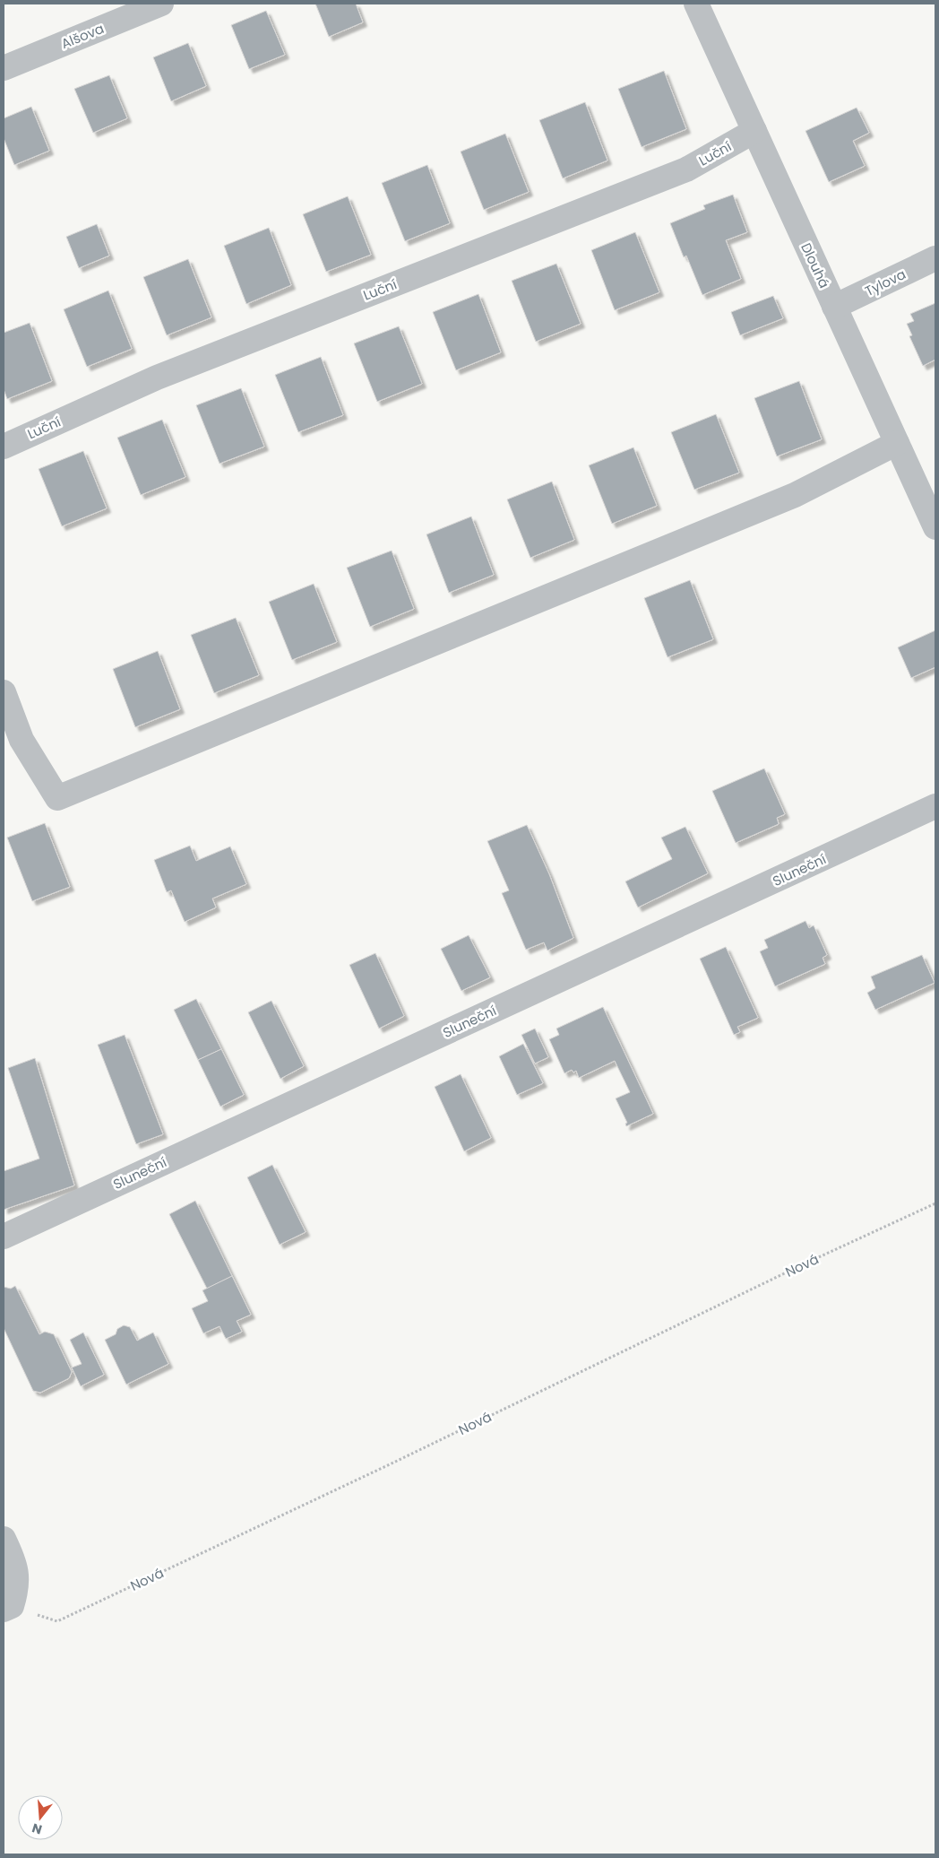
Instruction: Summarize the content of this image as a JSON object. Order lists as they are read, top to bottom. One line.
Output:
{"streets":{"street":["Alšova","Luční","Dlouhá","Tylova","Sluneční"],"path":["Nová"]},"crossings":[["Luční","Dlouhá"],["Dlouhá","Tylova"]],"north":"bottom"}
